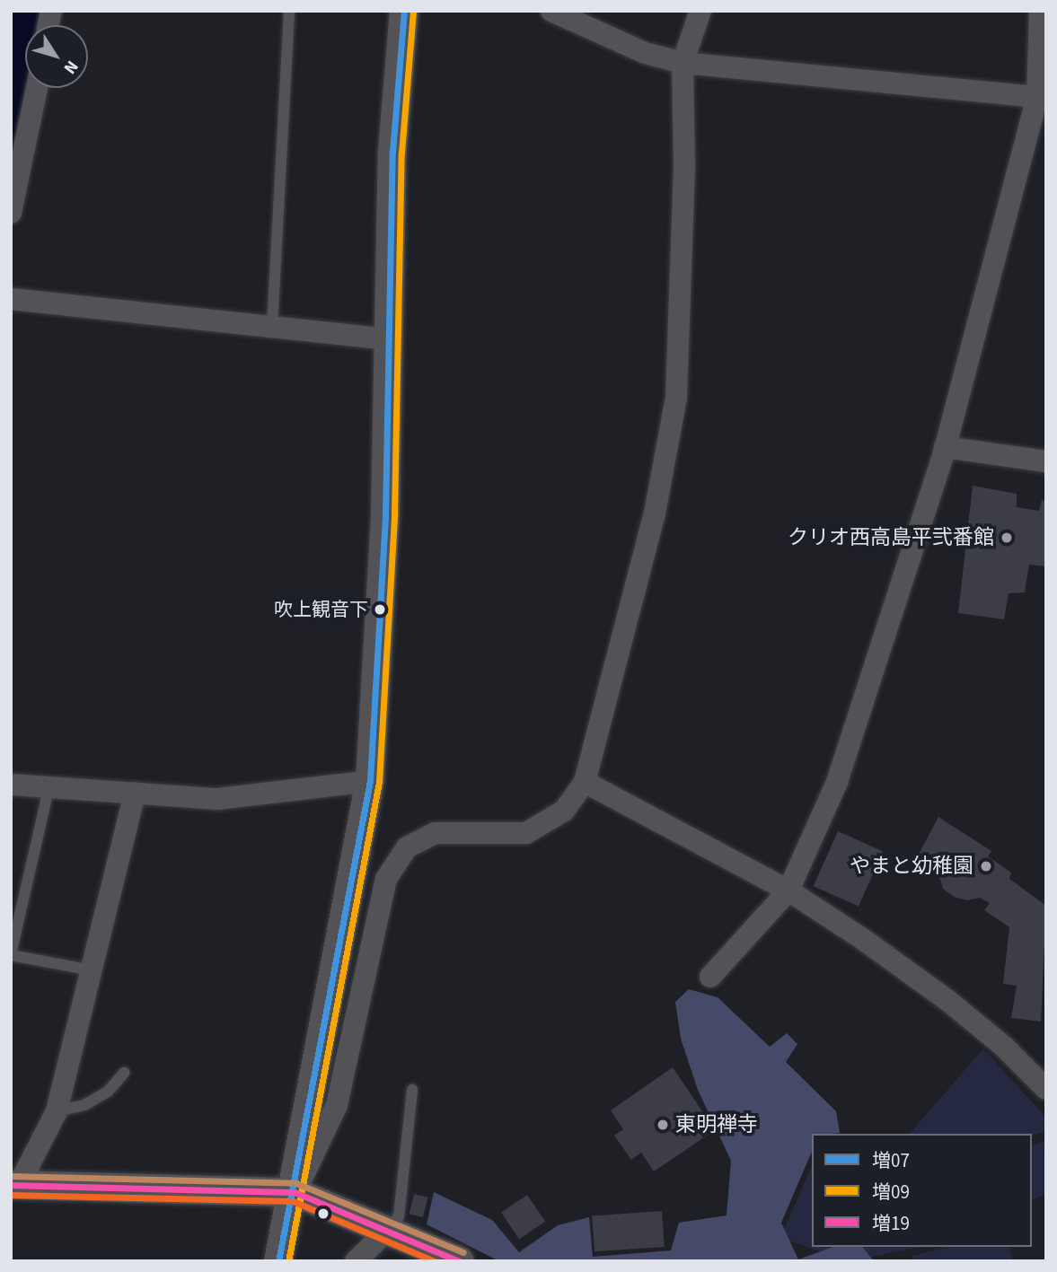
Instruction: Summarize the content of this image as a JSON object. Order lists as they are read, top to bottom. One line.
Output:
{"places":["クリオ西高島平弐番館","吹上観音下","やまと幼稚園","東明禅寺"],"lines":["transit line 増07","transit line 増09","transit line 増19"],"legend":["増07","増09","増19"],"north":"bottom right"}
